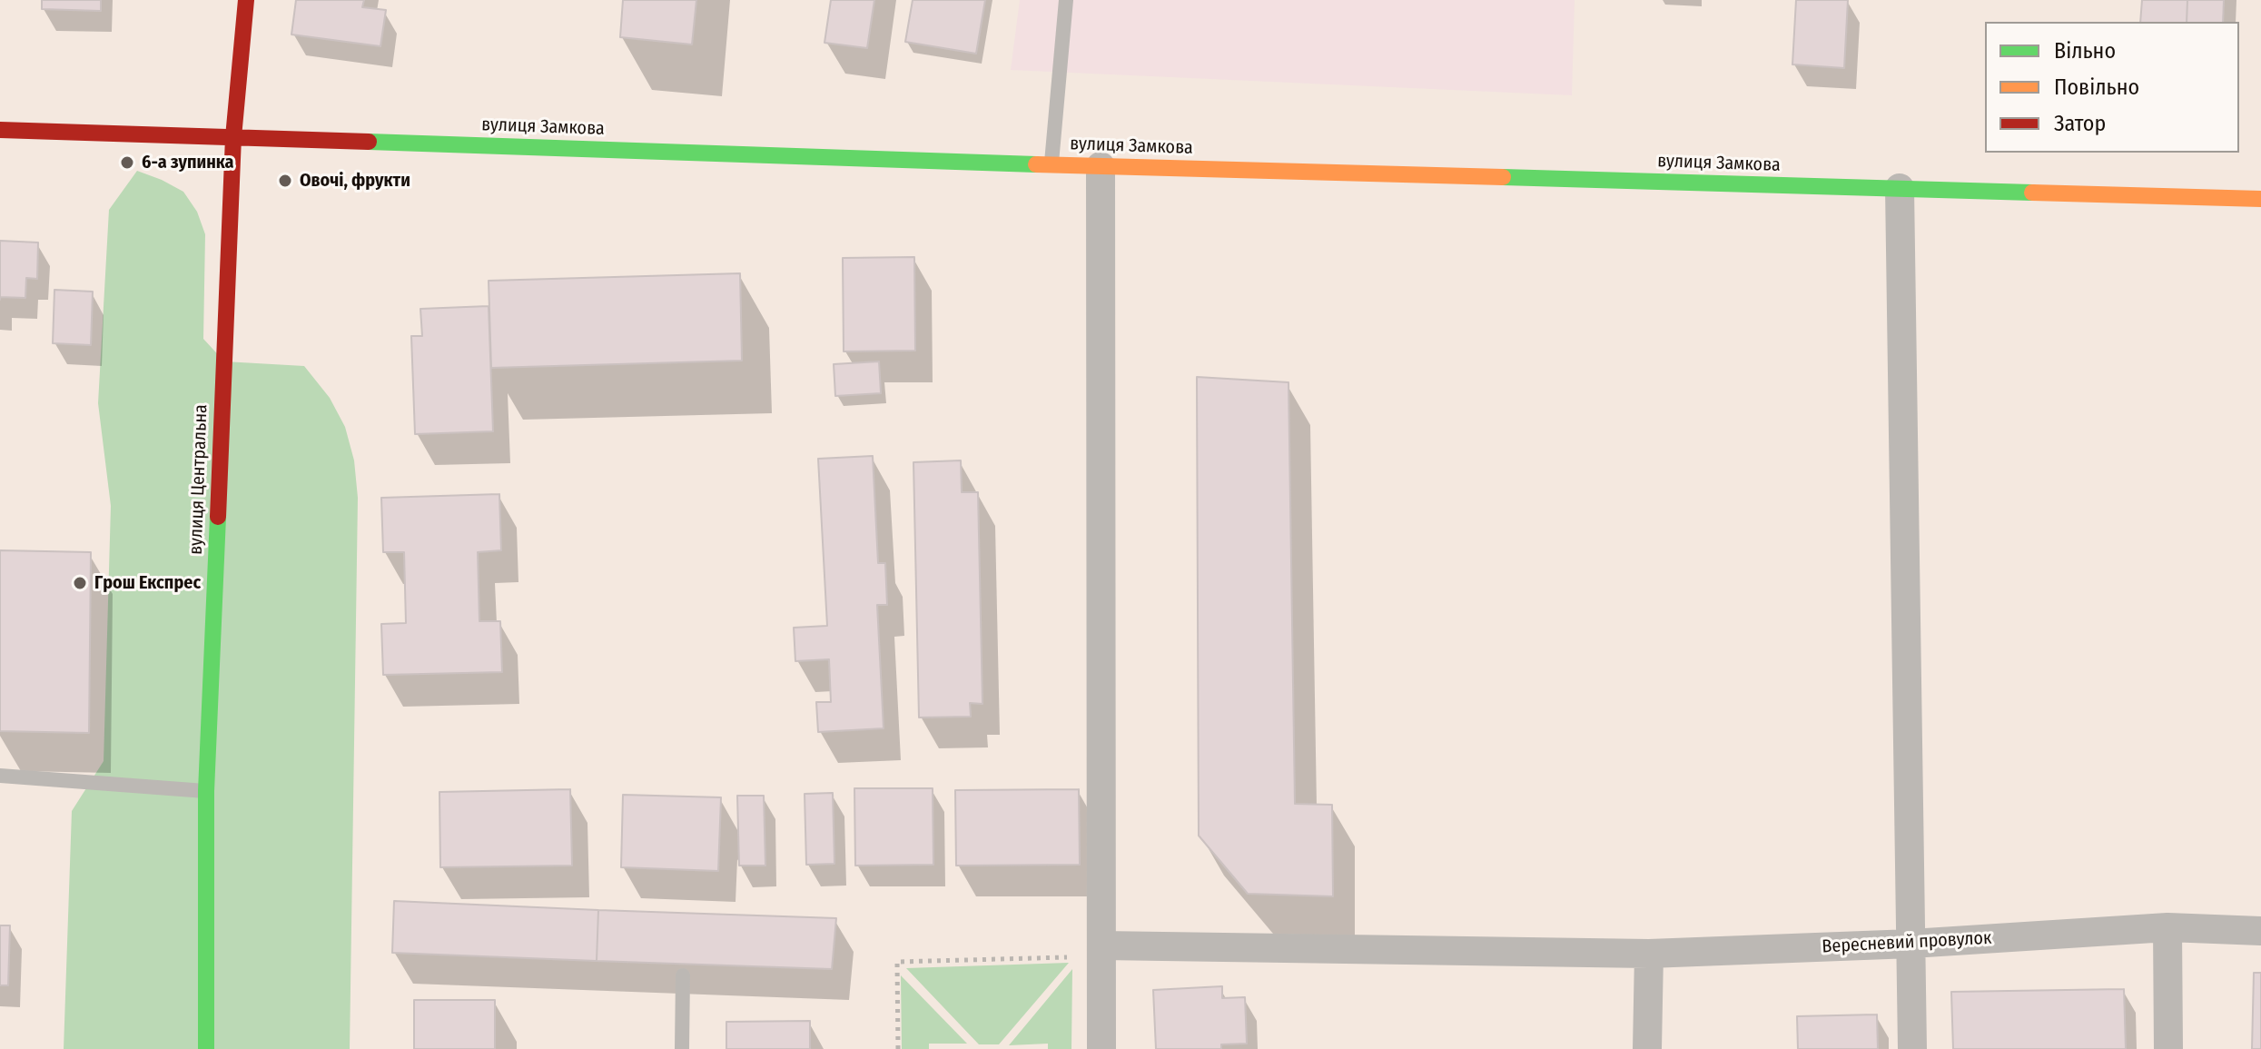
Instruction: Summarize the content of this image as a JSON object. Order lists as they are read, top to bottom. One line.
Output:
{"streets":{"street":["вулиця Замкова","вулиця Центральна","Вересневий провулок"]},"crossings":[["вулиця Замкова","вулиця Центральна"]],"places":["6-а зупинка","Овочі, фрукти","Грош Експрес"],"legend":["Вільно","Повільно","Затор"]}
